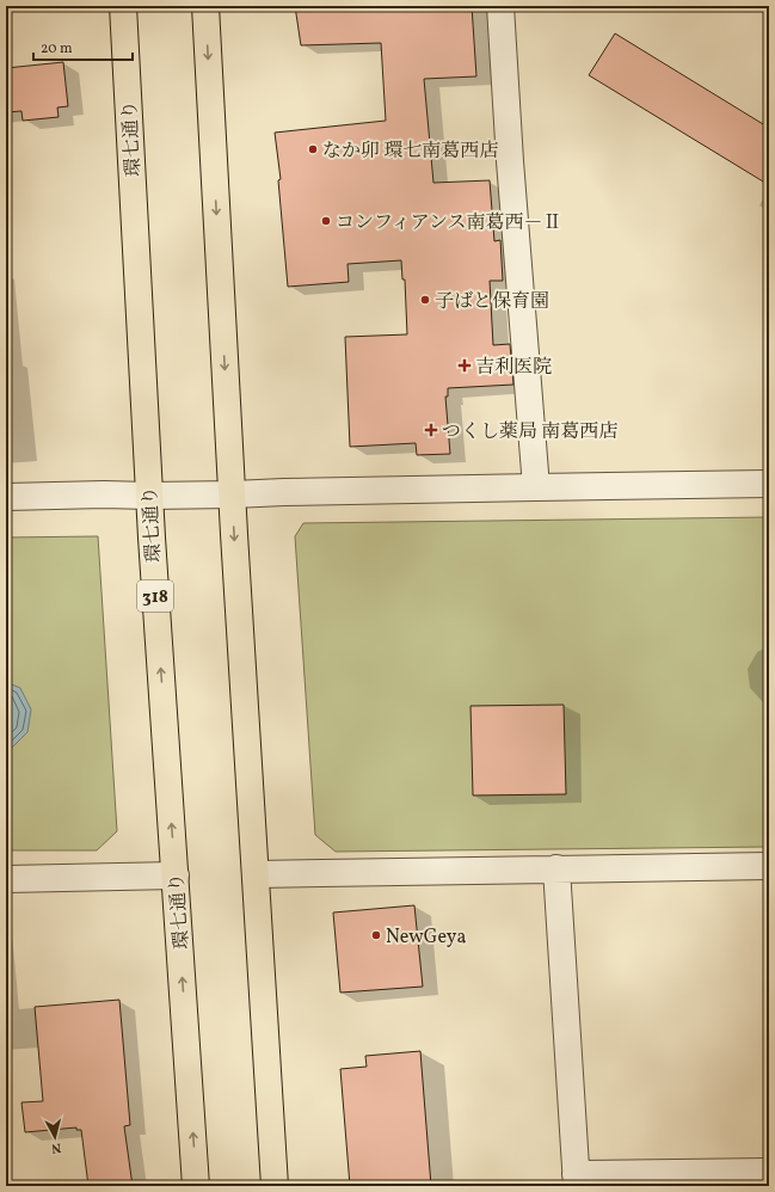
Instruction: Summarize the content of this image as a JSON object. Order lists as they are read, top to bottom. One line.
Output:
{"streets":{"main road":["環七通り","318"]},"places":{"other":["なか卯 環七南葛西店","コンフィアンス南葛西－Ⅱ","子ばと保育園","NewGeya"],"health":["吉利医院","つくし薬局 南葛西店"]},"scale_bar":"20 m","north":"bottom"}
